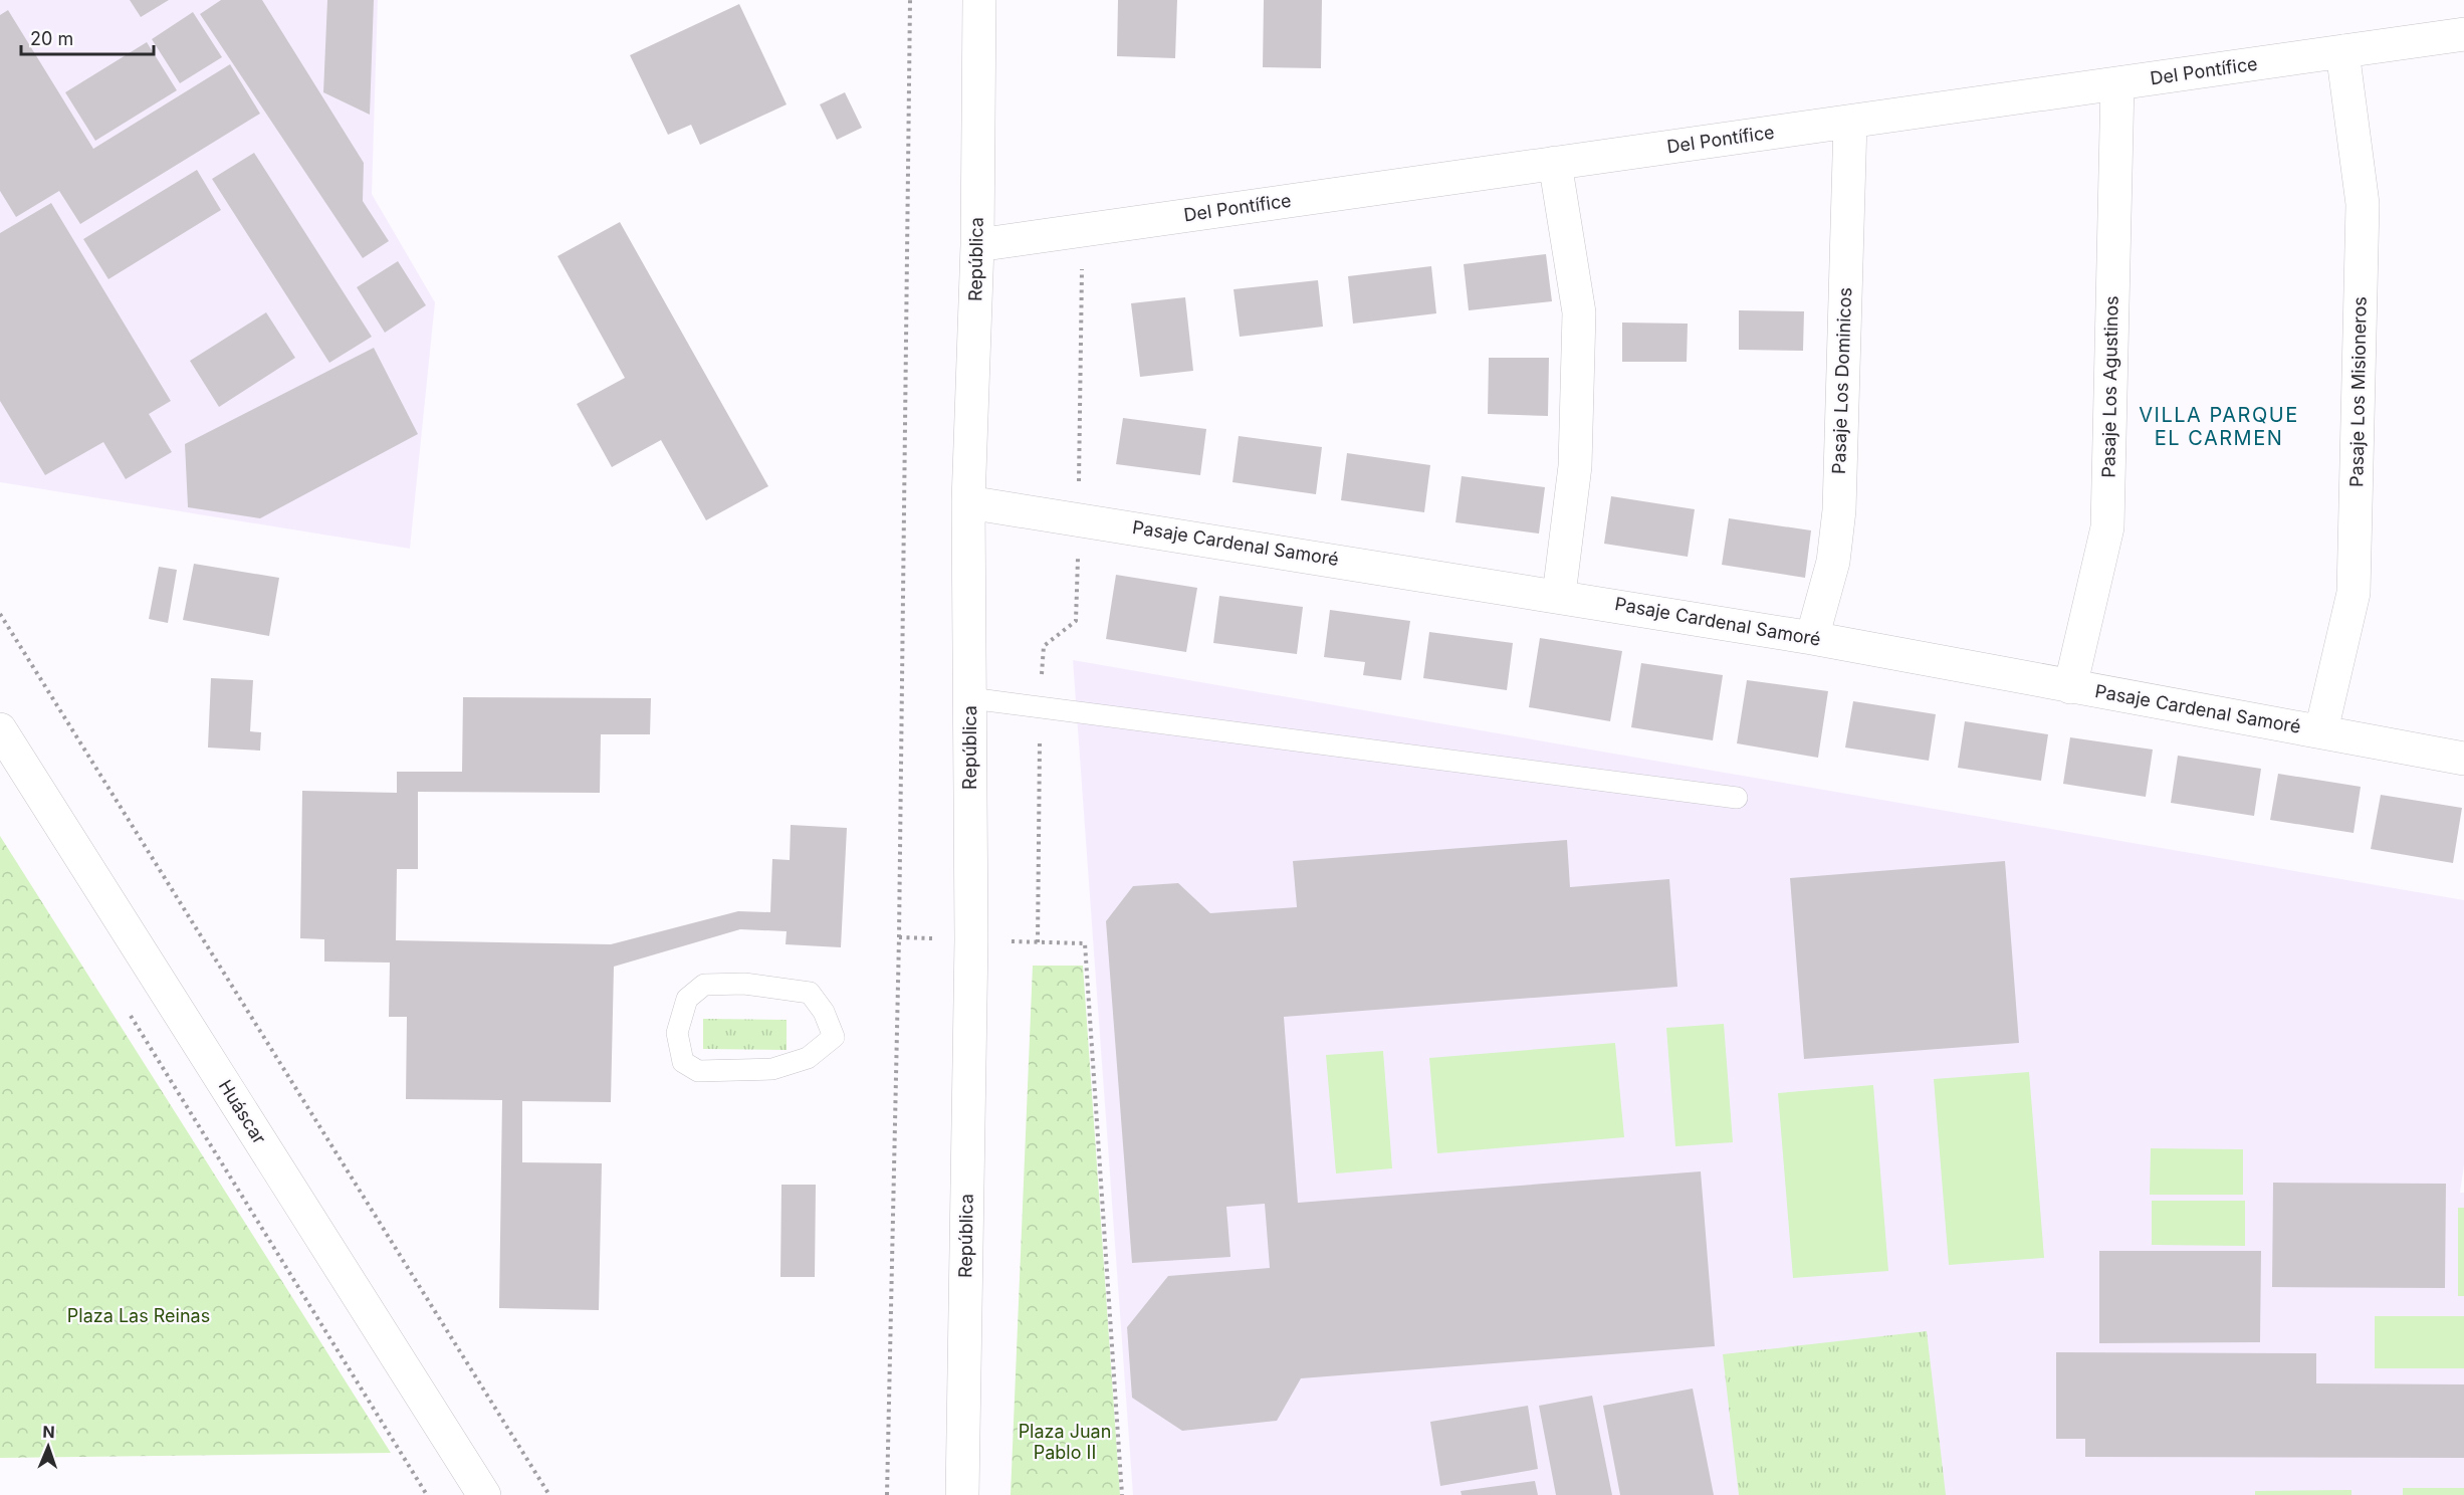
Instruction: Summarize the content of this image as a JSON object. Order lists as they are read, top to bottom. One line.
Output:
{"streets":{"street":["Del Pontífice","República","Pasaje Los Dominicos","Pasaje Los Agustinos","Pasaje Los Misioneros","Pasaje Cardenal Samoré","Huáscar"]},"crossings":[["Del Pontífice","República"],["Del Pontífice","Pasaje Los Dominicos"],["Del Pontífice","Pasaje Los Agustinos"],["Del Pontífice","Pasaje Los Misioneros"],["República","Pasaje Cardenal Samoré"],["Pasaje Los Dominicos","Pasaje Cardenal Samoré"],["Pasaje Los Agustinos","Pasaje Cardenal Samoré"],["Pasaje Los Misioneros","Pasaje Cardenal Samoré"]],"districts":["VILLA PARQUE EL CARMEN"],"parks":["Plaza Las Reinas","Plaza Juan Pablo II"],"scale_bar":"20 m","north":"top"}
